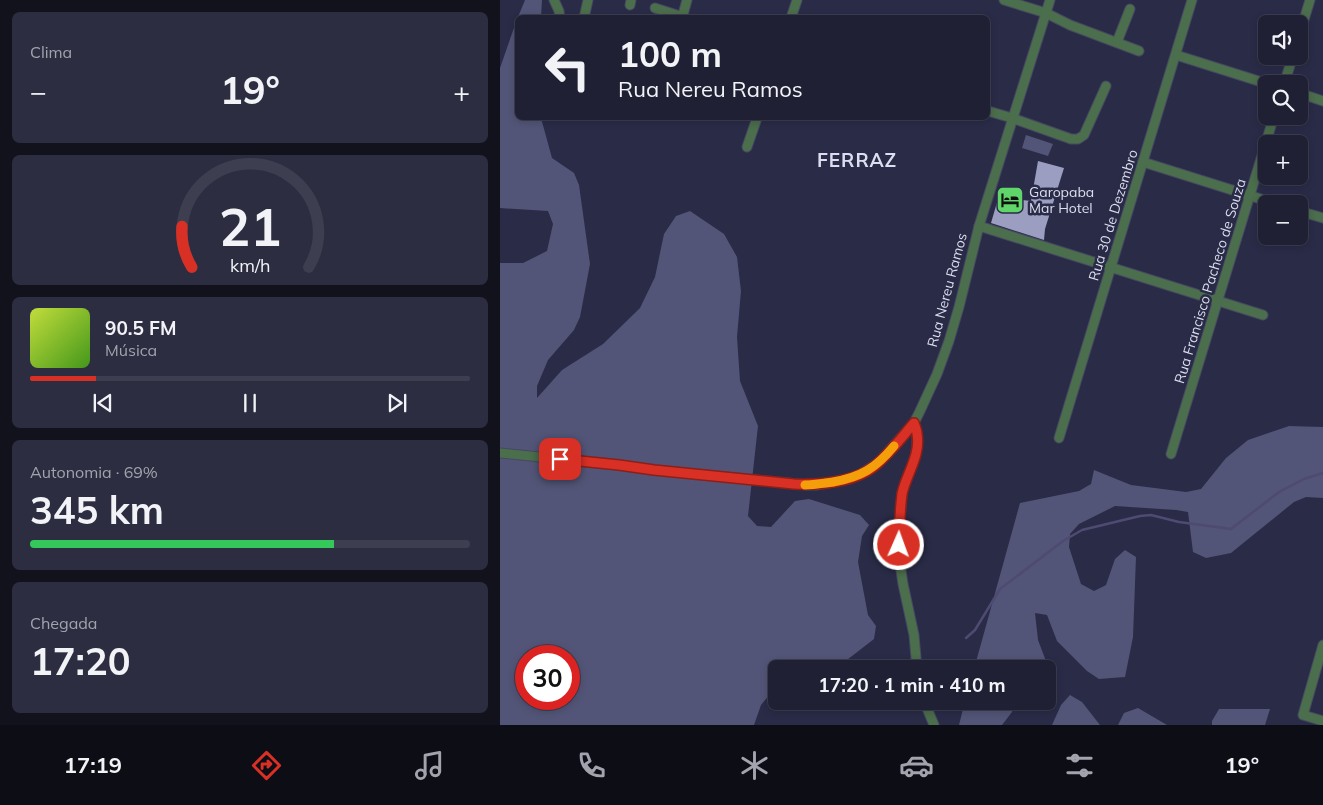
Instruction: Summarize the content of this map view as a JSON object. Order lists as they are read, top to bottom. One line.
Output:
{"streets":{"street":["Rua 30 de Dezembro","Rua Francisco Pacheco de Souza","Rua Nereu Ramos"]},"districts":["FERRAZ"],"places":{"hotel":["Garopaba Mar Hotel"]},"page":{"tile":["Clima",["Autonomia · 69%","345 km"],["Chegada","17:20"]],"map_buttons":["+","−"],"turn":["100 m","Rua Nereu Ramos"],"heat":["−","19°","+"],"song":["90.5 FM","Música"],"limit":"30","trip":"17:20 · 1 min · 410 m","tabs":["17:19","19°"],"gauge":["21","km/h"]}}
